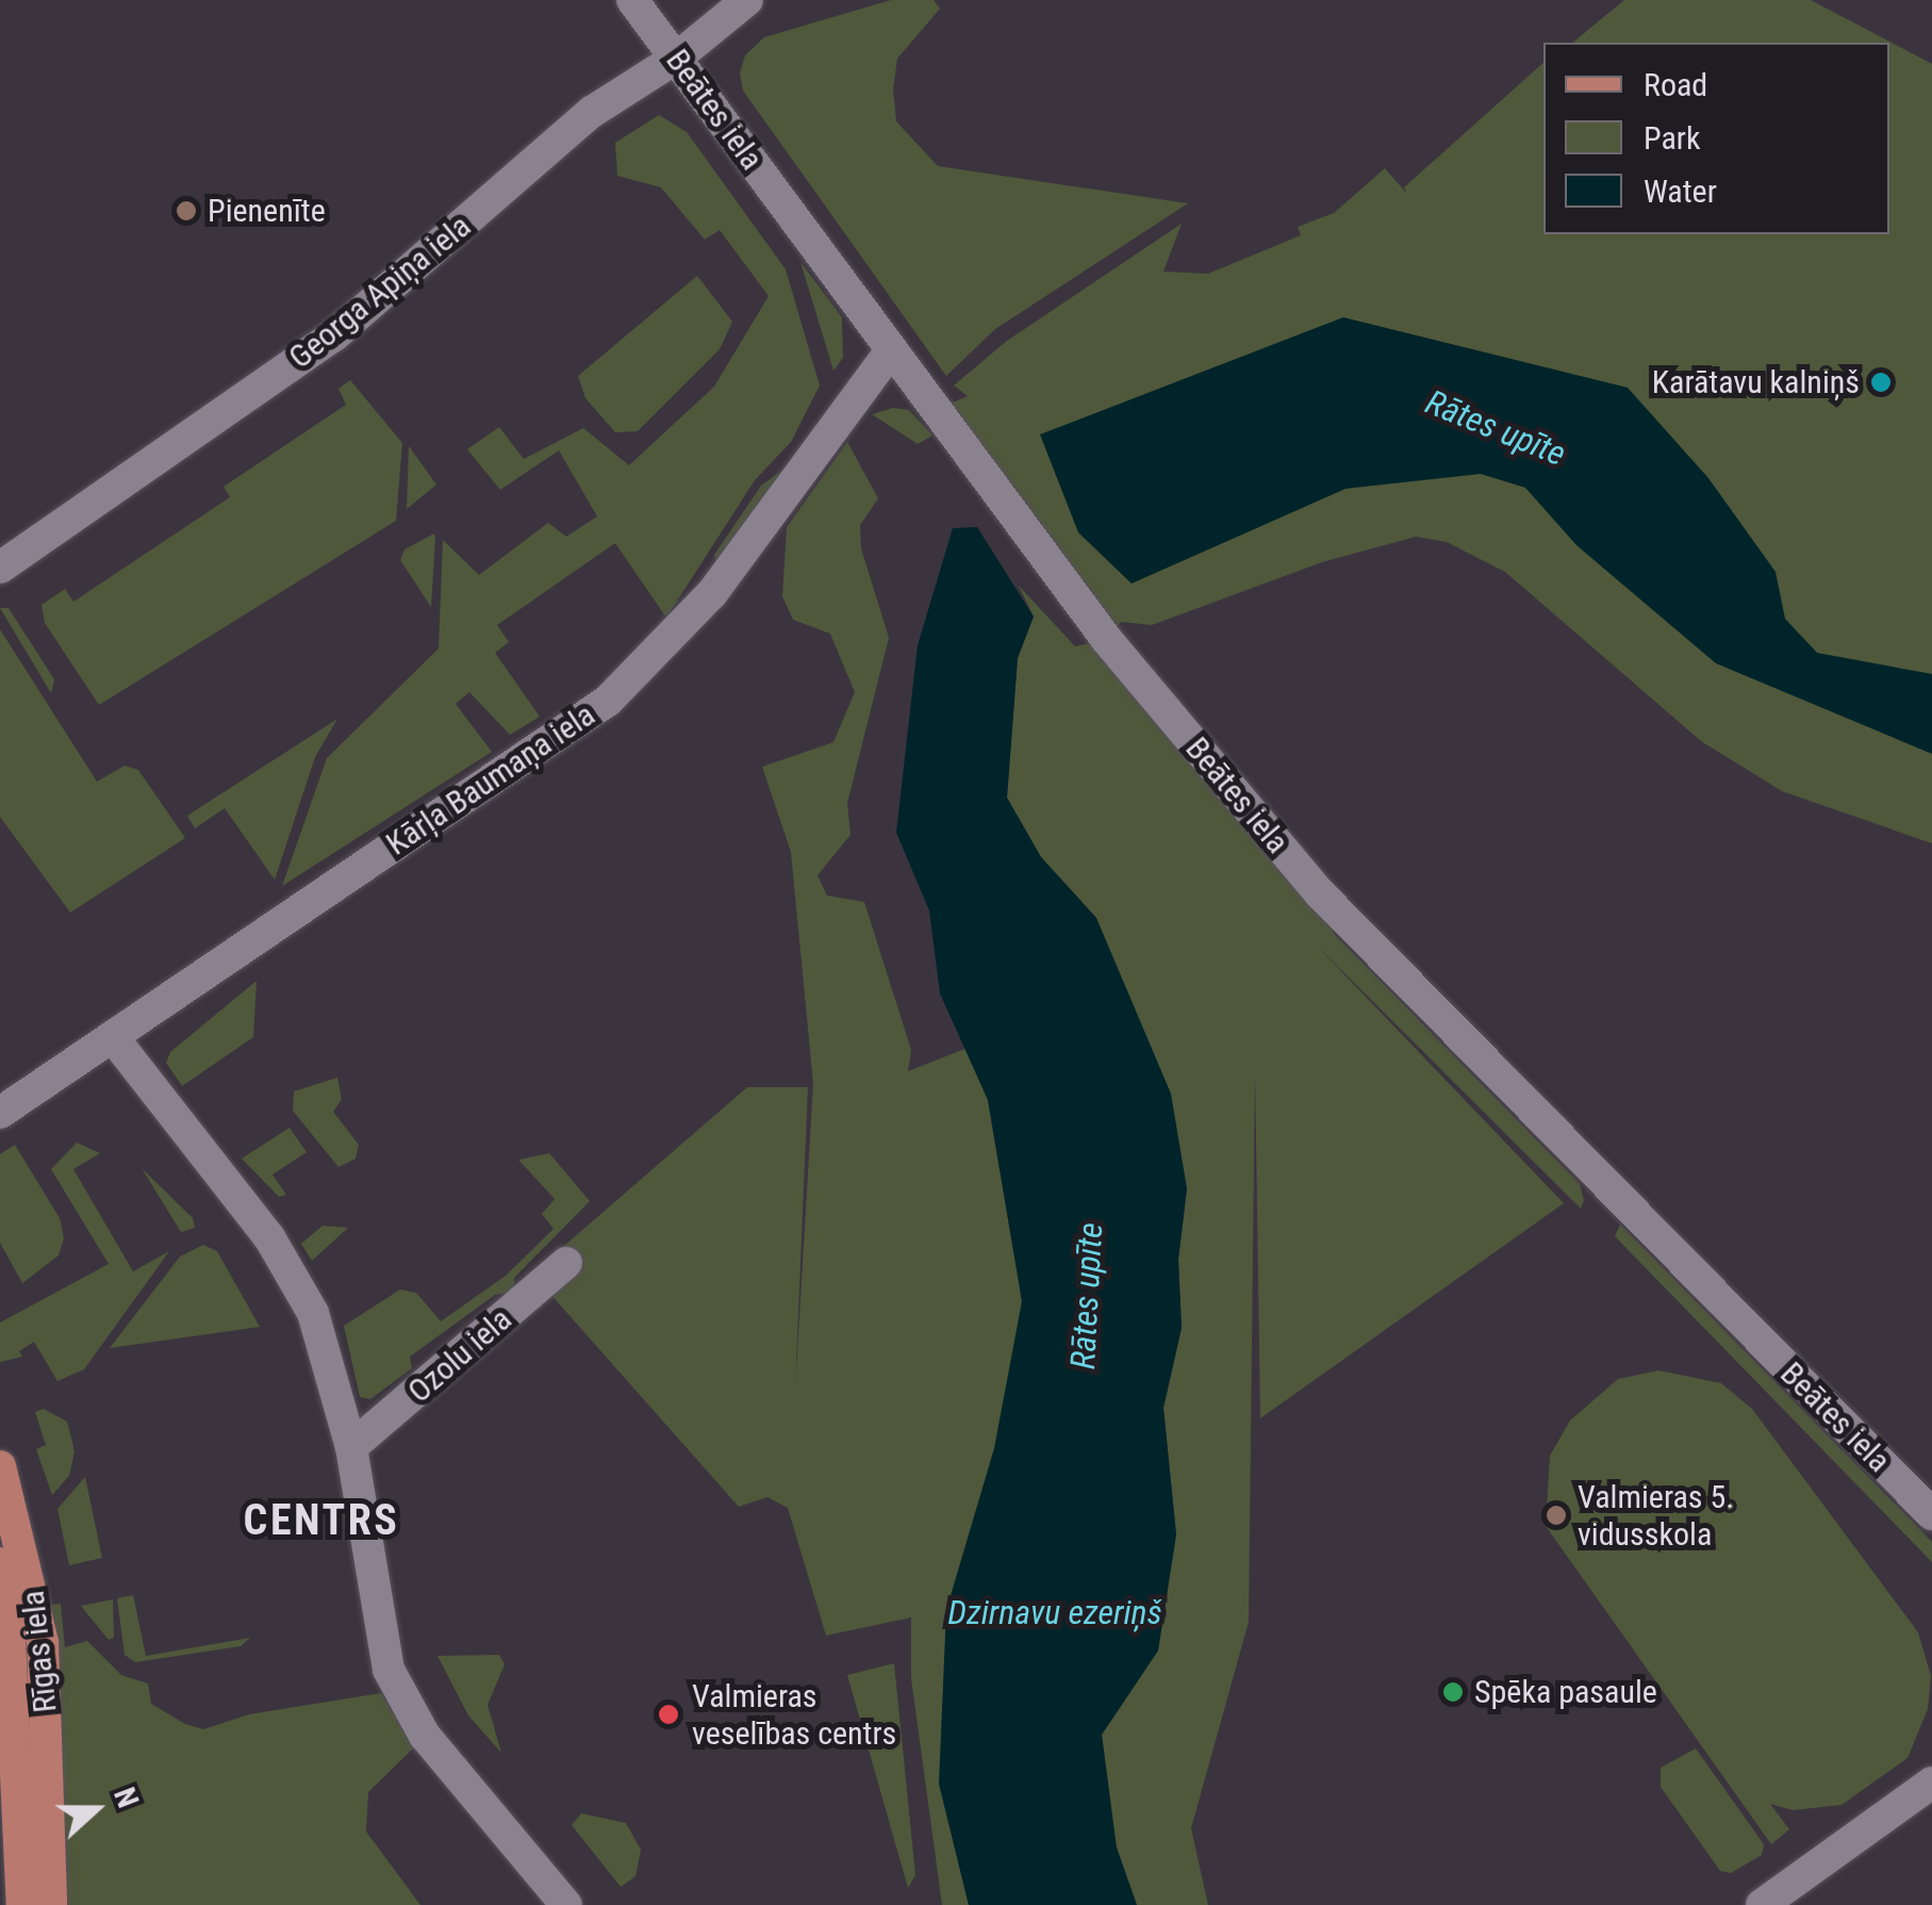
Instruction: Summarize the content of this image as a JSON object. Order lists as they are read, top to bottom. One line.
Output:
{"streets":{"main road":["Rīgas iela"],"street":["Beātes iela","Georga Apiņa iela","Kārļa Baumaņa iela","Ozolu iela"]},"crossings":[["Beātes iela","Georga Apiņa iela"],["Beātes iela","Kārļa Baumaņa iela"]],"districts":["CENTRS"],"water":["Rātes upīte","Dzirnavu ezeriņš"],"places":["Pienenīte","Karātavu kalniņš","Valmieras 5. vidusskola","Spēka pasaule","Valmieras veselības centrs"],"legend":["Road","Park","Water"],"north":"right"}
